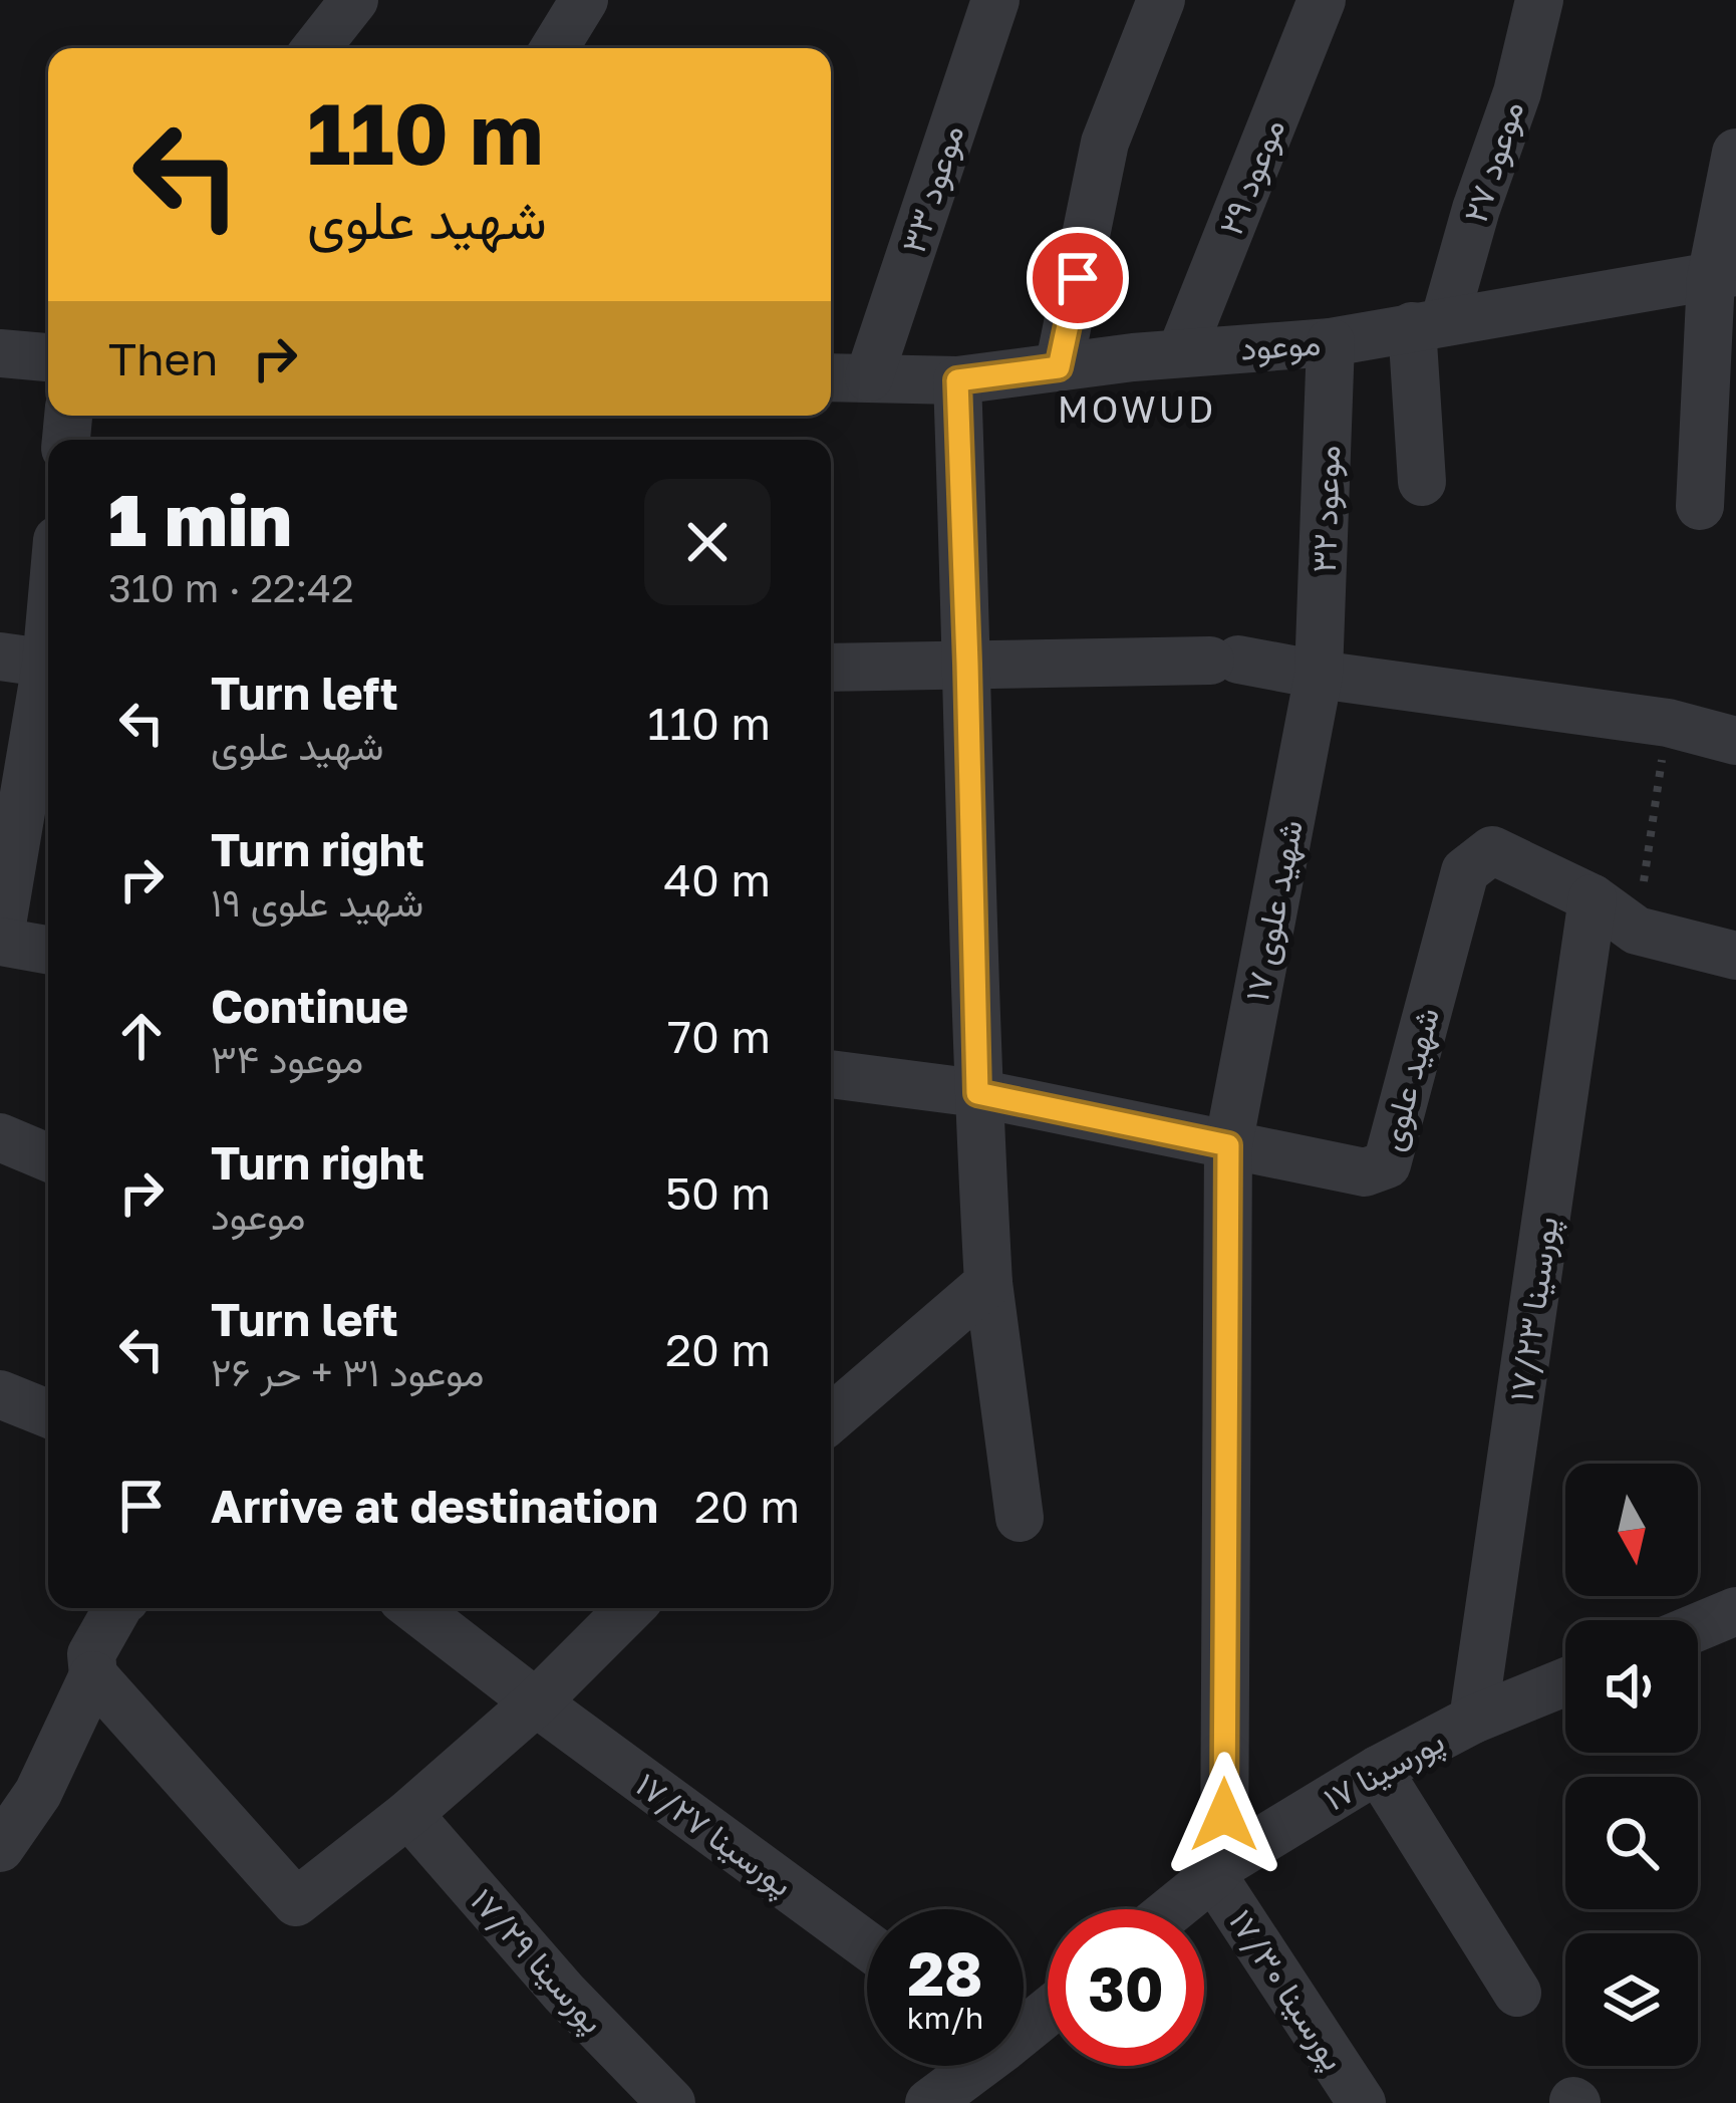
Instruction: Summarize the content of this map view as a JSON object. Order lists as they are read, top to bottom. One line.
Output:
{"streets":{"street":["موعود ۲۷","موعود ۲۹","موعود ۳۳","موعود","موعود ۳۲","شهید علوی ۱۷","شهید علوی","پورسینا ۱۷/۲۳","پورسینا ۱۷","پورسینا ۱۷/۲۷","پورسینا ۱۷/۲۹","پورسینا ۱۷/۳۰"]},"crossings":[["موعود ۲۷","موعود"],["موعود ۲۹","موعود"],["موعود ۳۳","موعود"],["موعود","موعود ۳۲"],["موعود ۳۲","شهید علوی ۱۷"],["شهید علوی ۱۷","شهید علوی"],["شهید علوی ۱۷","پورسینا ۱۷"],["شهید علوی ۱۷","پورسینا ۱۷/۳۰"],["شهید علوی","پورسینا ۱۷/۲۳"],["پورسینا ۱۷/۲۳","پورسینا ۱۷"],["پورسینا ۱۷","پورسینا ۱۷/۳۰"]],"districts":["MOWUD"],"north":"bottom","page":{"turn":["110 m","شهید علوی"],"then":"Then","heading":["1 min","310 m · 22:42"],"list":[{"name":"Turn left","note":"شهید علوی","value":"110 m"},{"name":"Turn right","note":"شهید علوی ۱۹","value":"40 m"},{"name":"Continue","note":"موعود ۳۴","value":"70 m"},{"name":"Turn right","note":"موعود","value":"50 m"},{"name":"Turn left","note":"موعود ۳۱ + حر ۲۶","value":"20 m"},{"name":"Arrive at destination","value":"20 m"}],"speed":"28 km/h","limit":"30"}}
